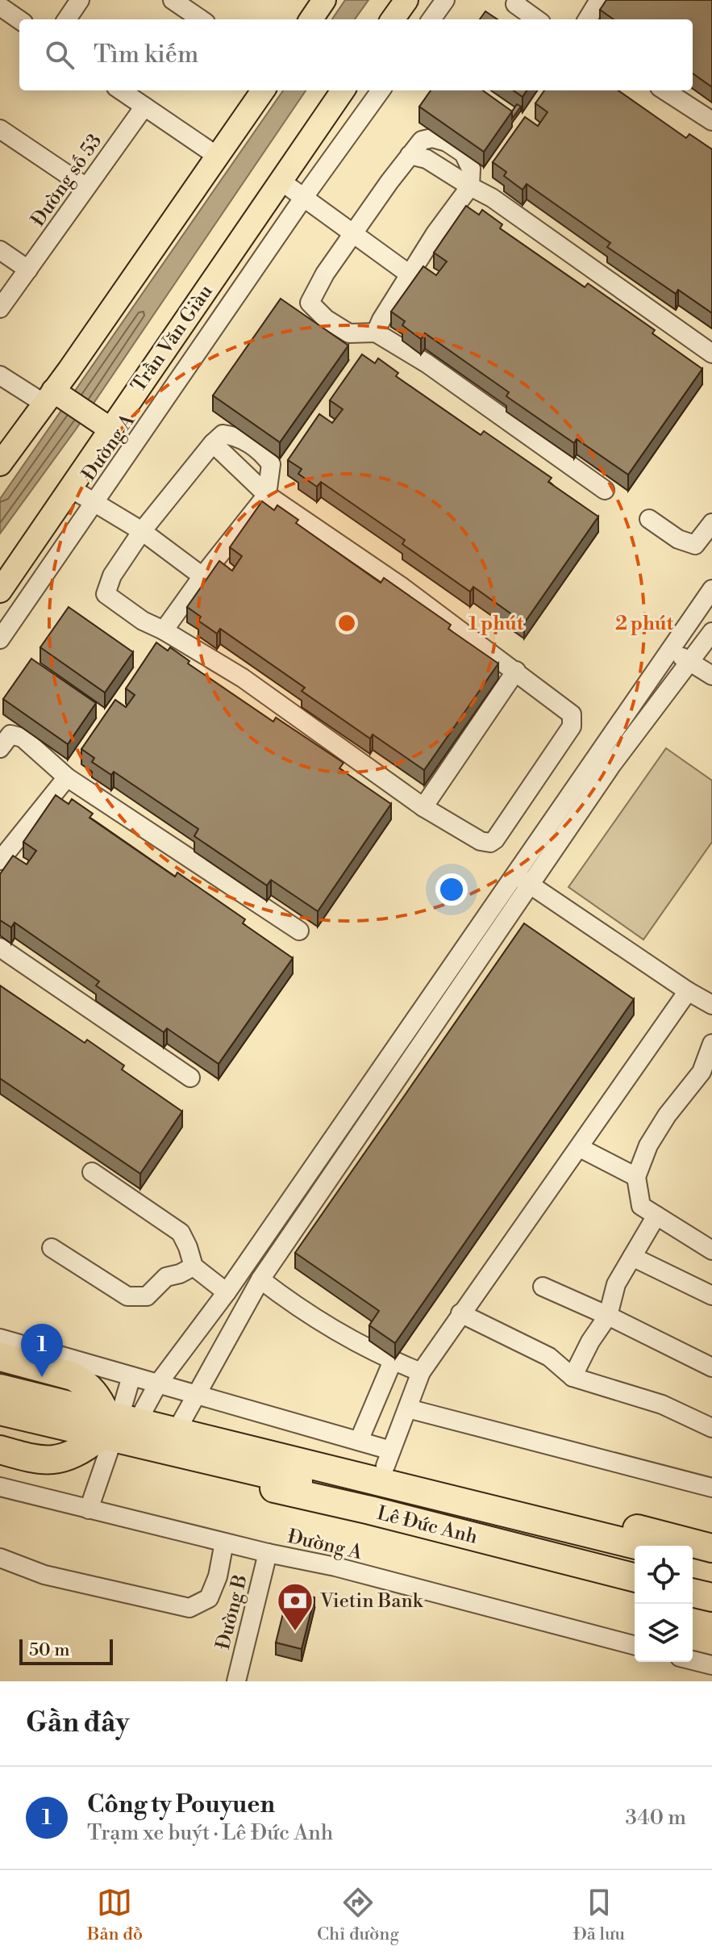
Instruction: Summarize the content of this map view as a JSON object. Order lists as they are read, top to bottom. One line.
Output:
{"streets":{"highway":["Lê Đức Anh"],"main road":["Trần Văn Giàu"],"street":["Đường số 53","Đường A","Đường B"]},"crossings":[["Đường A","Đường B"]],"places":{"bank":["Vietin Bank"]},"scale_bar":"50 m","page":{"search":"Tìm kiếm","pins":"1","scale":"50 m","heading":"Gần đây","list":[{"mark":"1","name":"Công ty Pouyuen","note":"Trạm xe buýt · Lê Đức Anh","value":"340 m"}],"nav":["Bản đồ","Chỉ đường","Đã lưu"]},"rings":["1 phút","2 phút"]}
